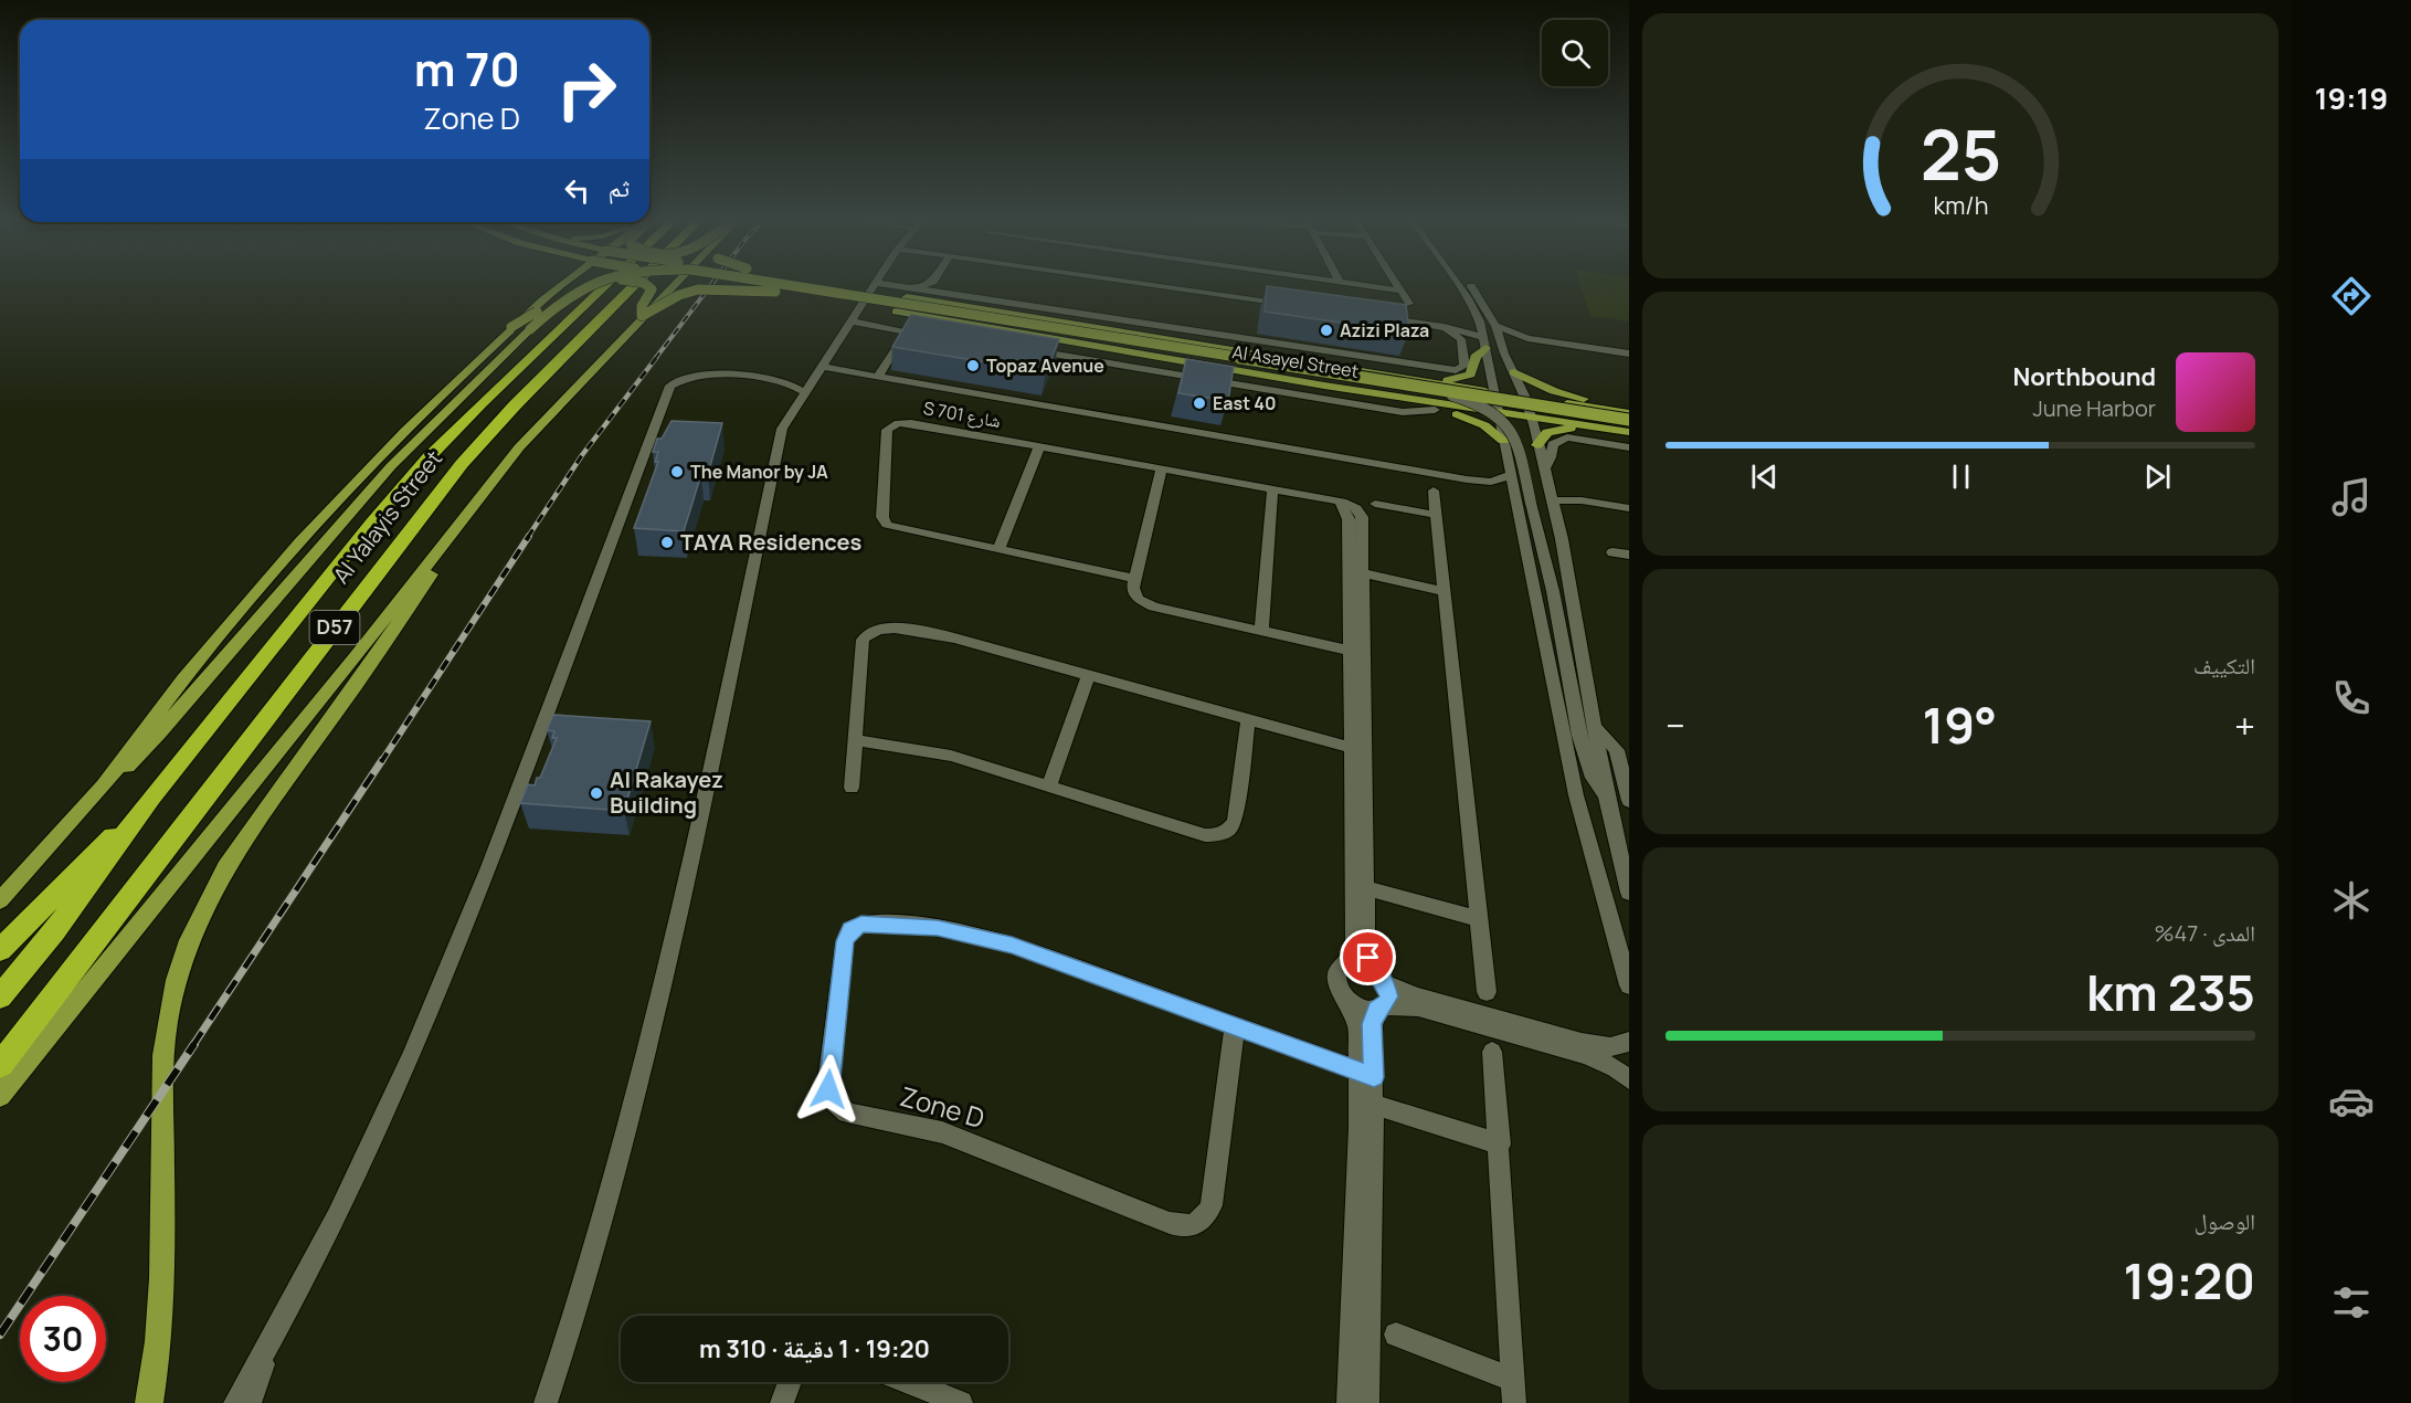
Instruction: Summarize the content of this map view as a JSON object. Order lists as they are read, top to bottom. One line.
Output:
{"streets":{"highway":["Al Yalayis Street","D57"],"main road":["Al Asayel Street"],"street":["S 701 شارع","Zone D"]},"places":["Azizi Plaza","Topaz Avenue","East 40","The Manor by JA","TAYA Residences","Al Rakayez Building"],"page":{"tabs":"19:19","turn":["70 m","Zone D"],"then":"ثم","song":["Northbound","June Harbor"],"tile":["التكييف",["المدى · 47%","235 km"],["الوصول","19:20"]],"heat":["−","19°","+"],"limit":"30","trip":"19:20 · 1 دقيقة · 310 m","gauge":["25","km/h"]}}
